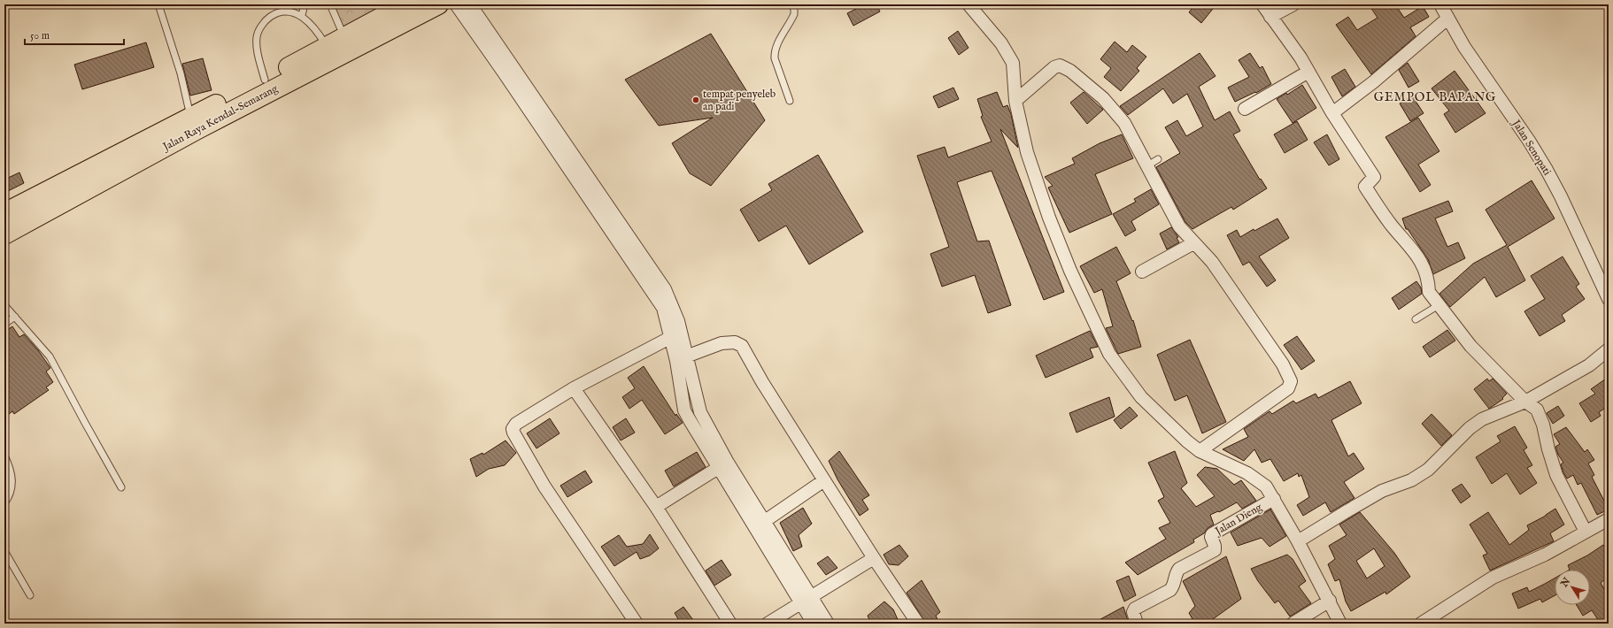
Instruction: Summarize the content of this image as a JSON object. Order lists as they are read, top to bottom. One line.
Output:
{"streets":{"highway":["Jalan Raya Kendal-Semarang"],"street":["Jalan Senopati","Jalan Dieng"]},"districts":["GEMPOL BAPANG"],"places":["tempat penyeleb an padi"],"scale_bar":"50 m","north":"top left"}
